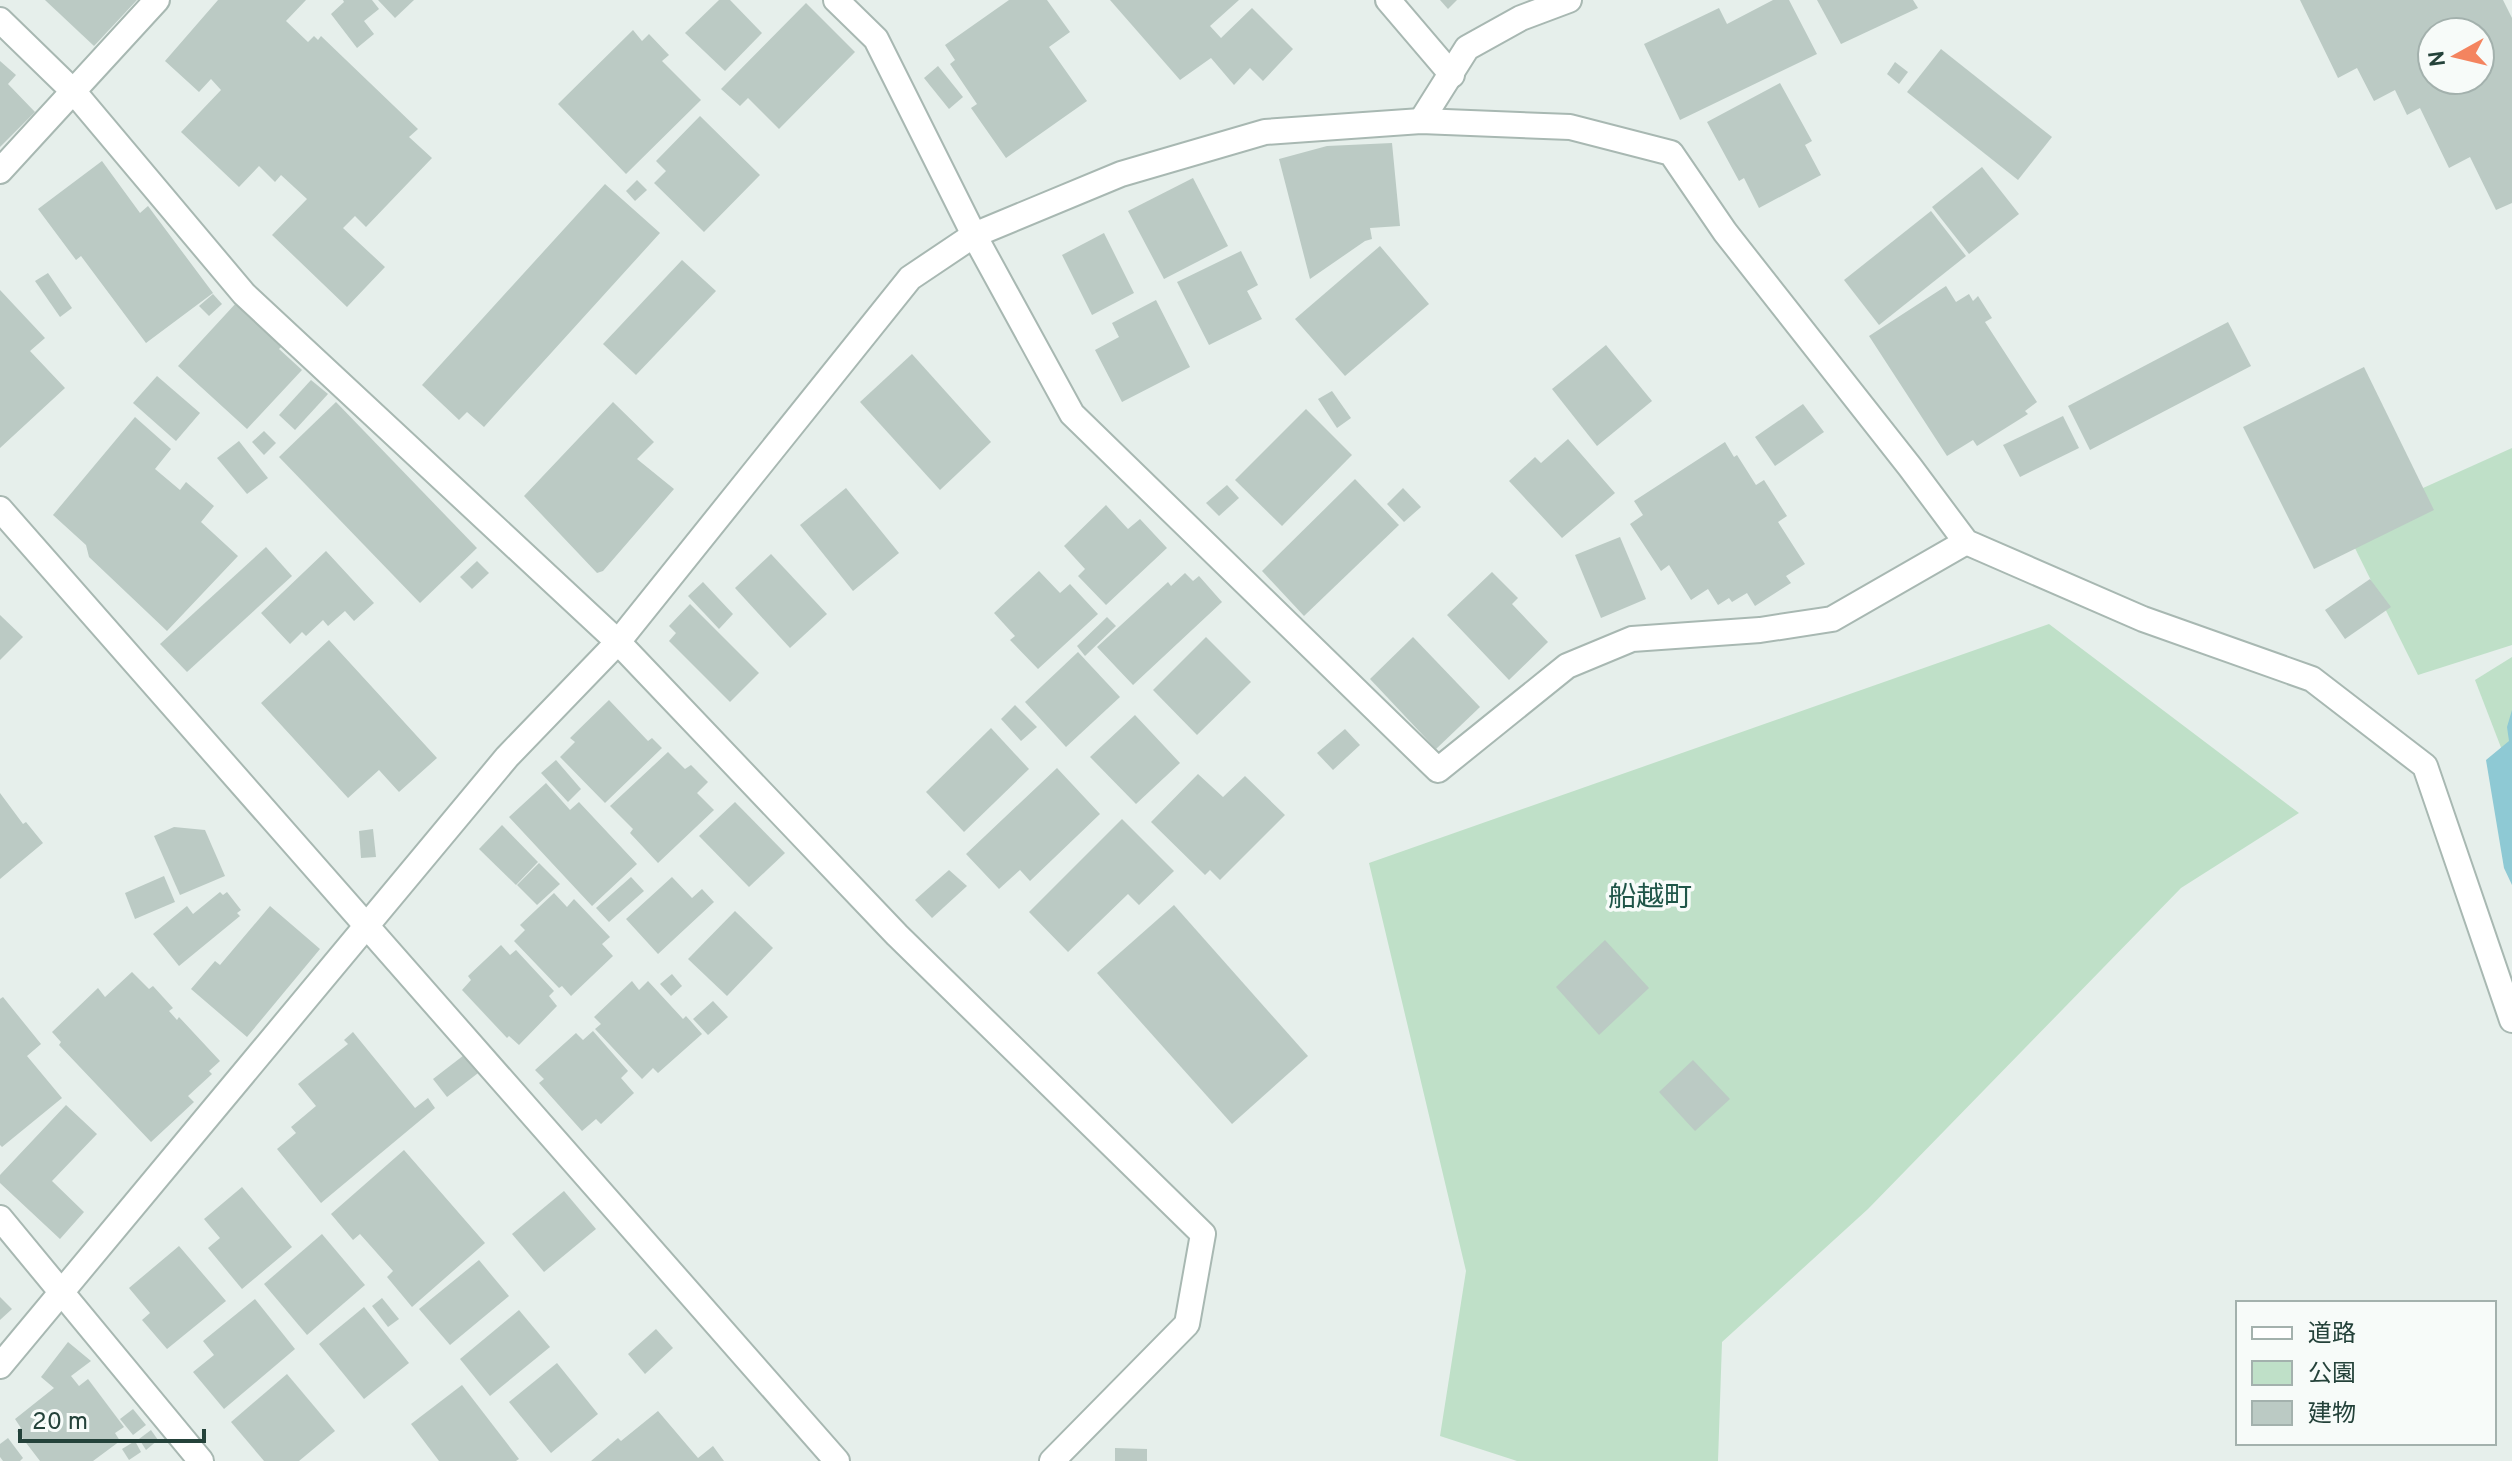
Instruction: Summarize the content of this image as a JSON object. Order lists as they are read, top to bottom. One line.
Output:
{"districts":["船越町"],"legend":["道路","公園","建物"],"scale_bar":"20 m","north":"left"}
